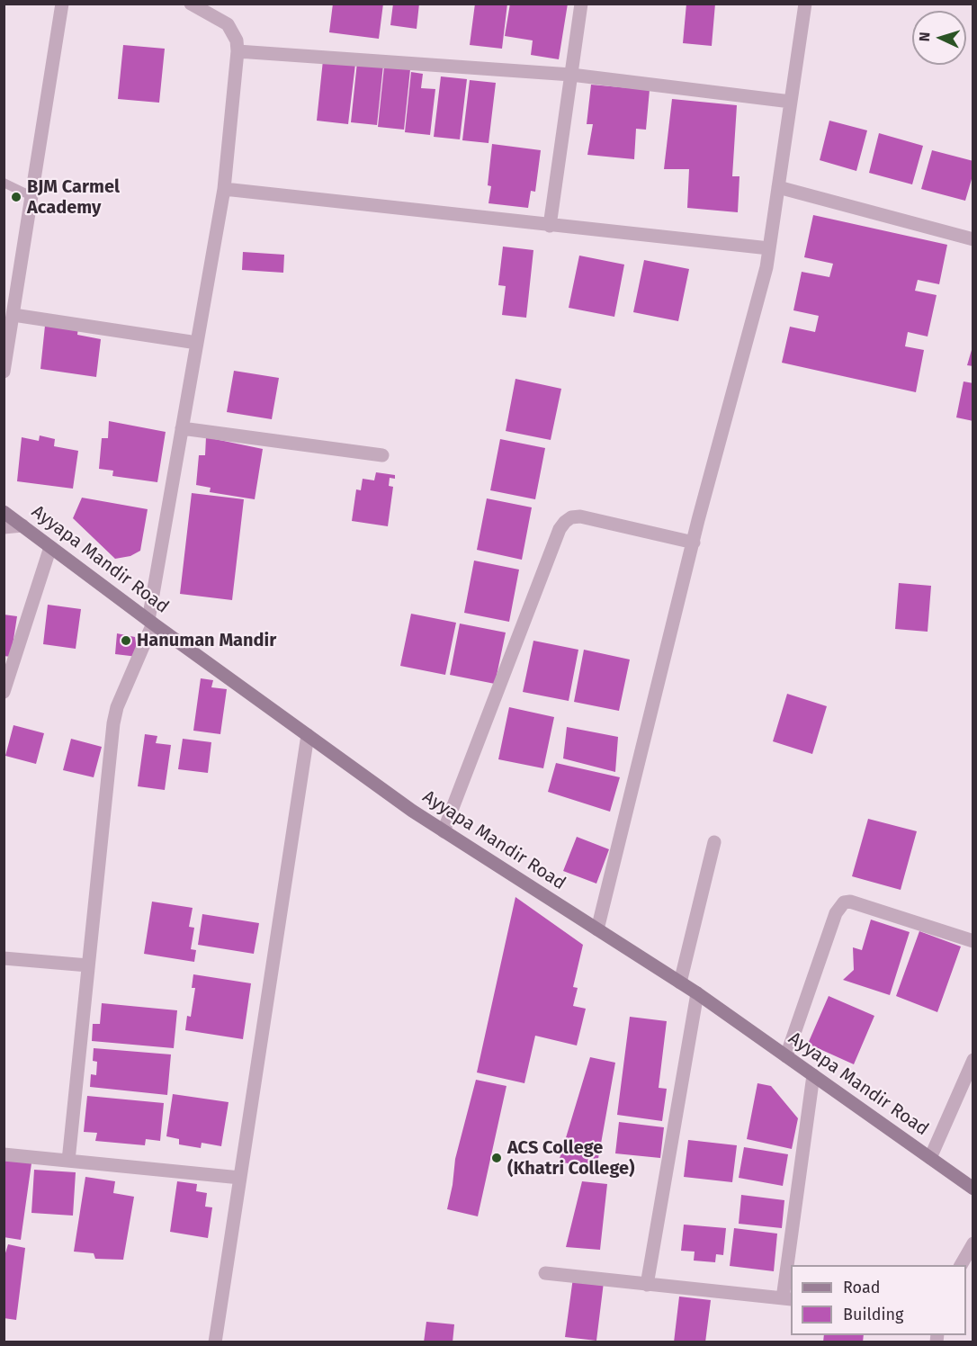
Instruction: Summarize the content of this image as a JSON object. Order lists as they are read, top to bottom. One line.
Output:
{"streets":{"street":["Ayyapa Mandir Road"]},"places":["BJM Carmel Academy","Hanuman Mandir","ACS College (Khatri College)"],"legend":["Road","Building"],"north":"left"}
